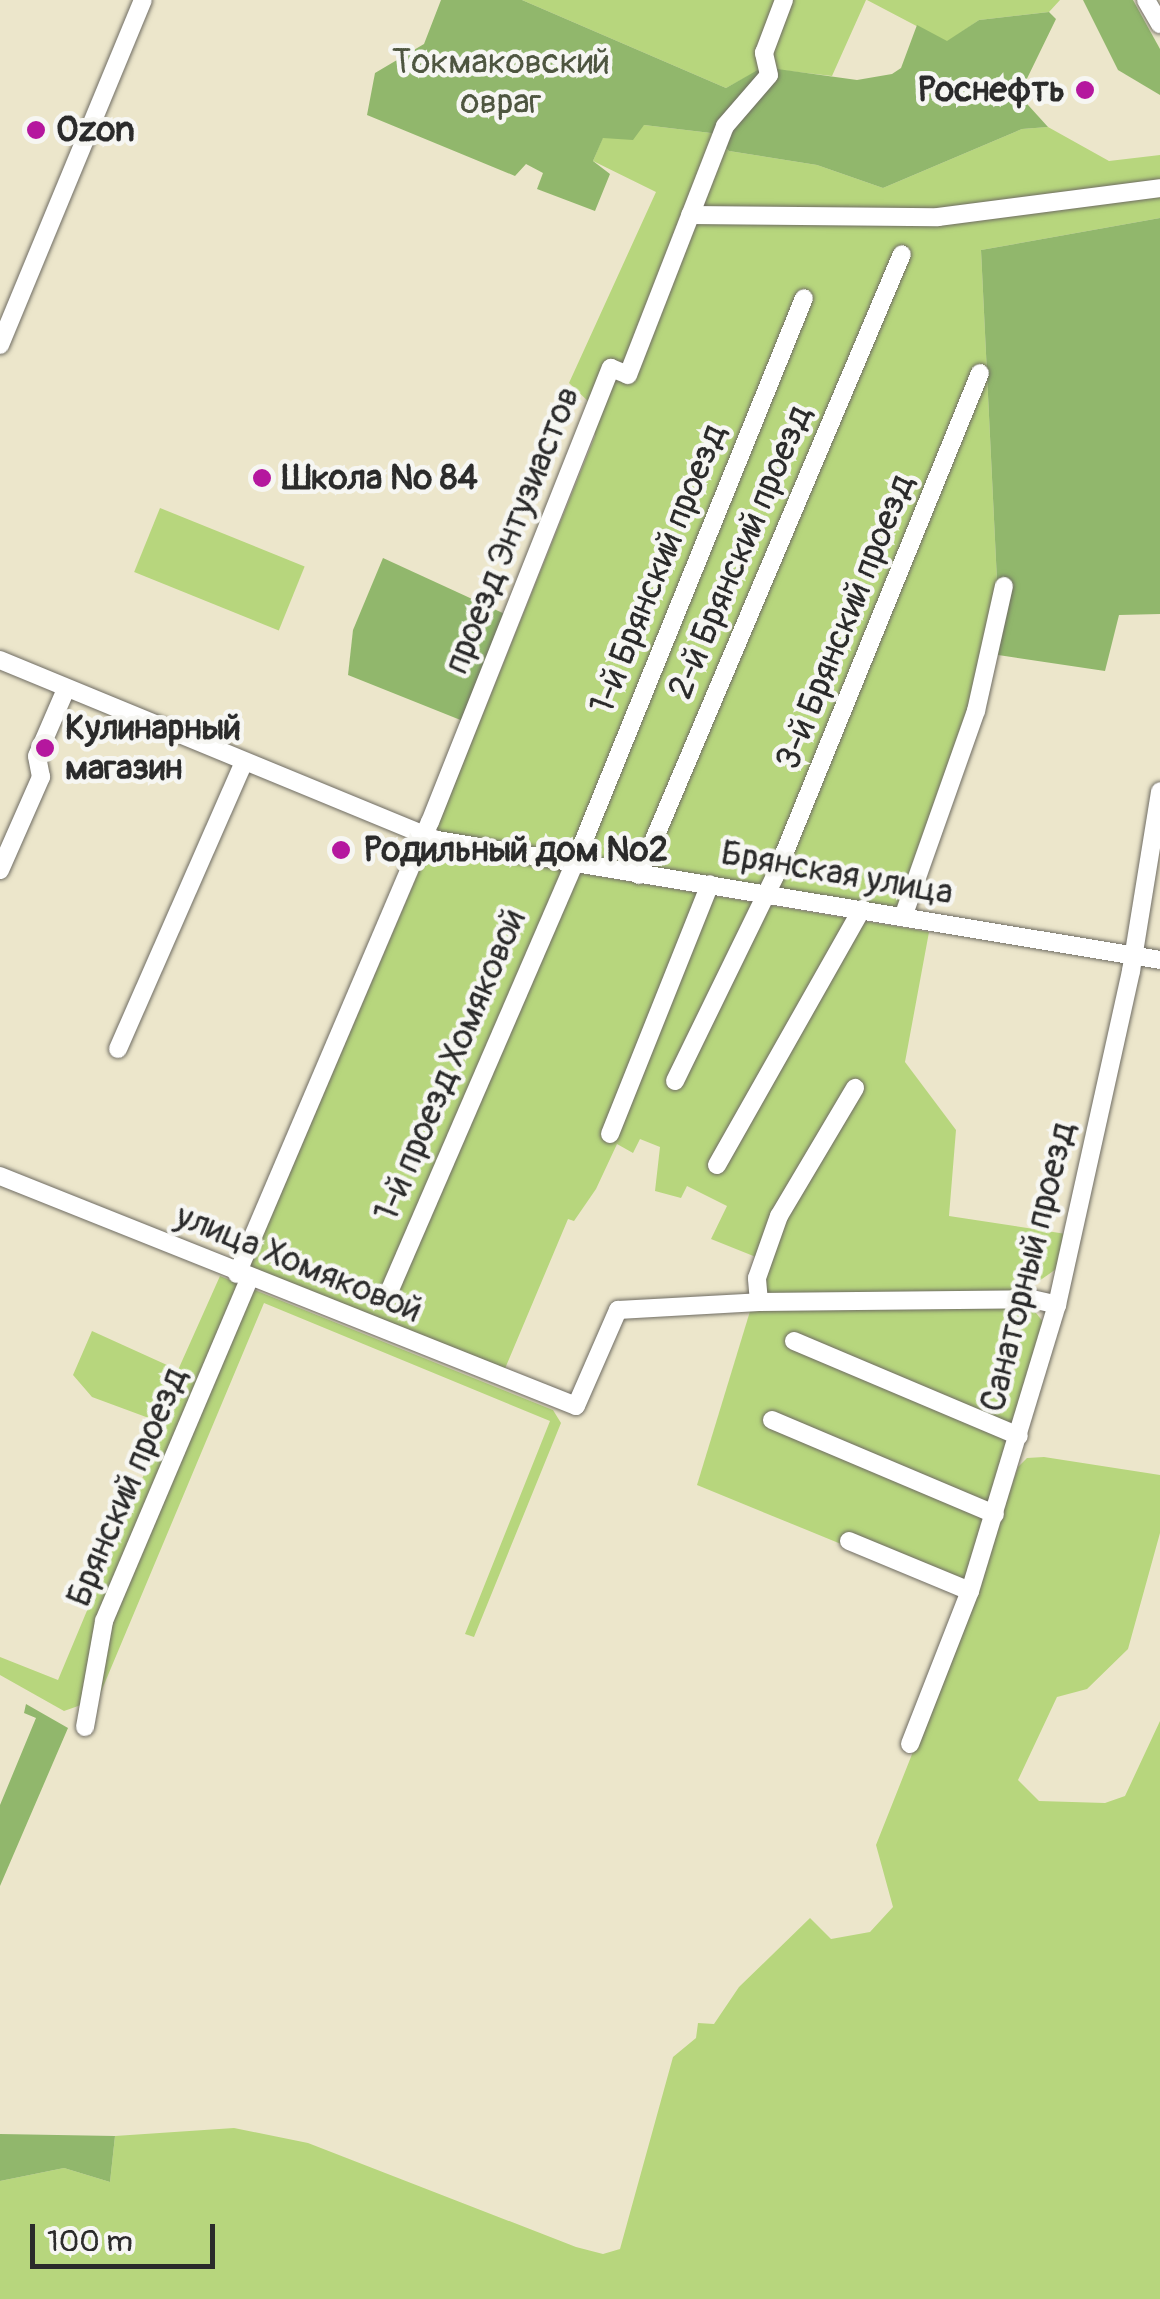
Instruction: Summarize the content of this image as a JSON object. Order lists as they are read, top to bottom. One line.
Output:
{"streets":{"street":["проезд Энтузиастов","2-й Брянский проезд","1-й Брянский проезд","3-й Брянский проезд","Брянская улица","1-й проезд Хомяковой","улица Хомяковой","Санаторный проезд","Брянский проезд"]},"crossings":[["проезд Энтузиастов","Брянская улица"],["проезд Энтузиастов","Брянский проезд"],["2-й Брянский проезд","Брянская улица"],["1-й Брянский проезд","Брянская улица"],["1-й Брянский проезд","1-й проезд Хомяковой"],["3-й Брянский проезд","Брянская улица"],["Брянская улица","1-й проезд Хомяковой"],["Брянская улица","Санаторный проезд"],["Брянская улица","Брянский проезд"],["улица Хомяковой","Брянский проезд"]],"parks":["Токмаковский овраг"],"places":["Роснефть","Ozon","Школа № 84","Кулинарный магазин","Родильный дом №2"],"scale_bar":"100 m"}
